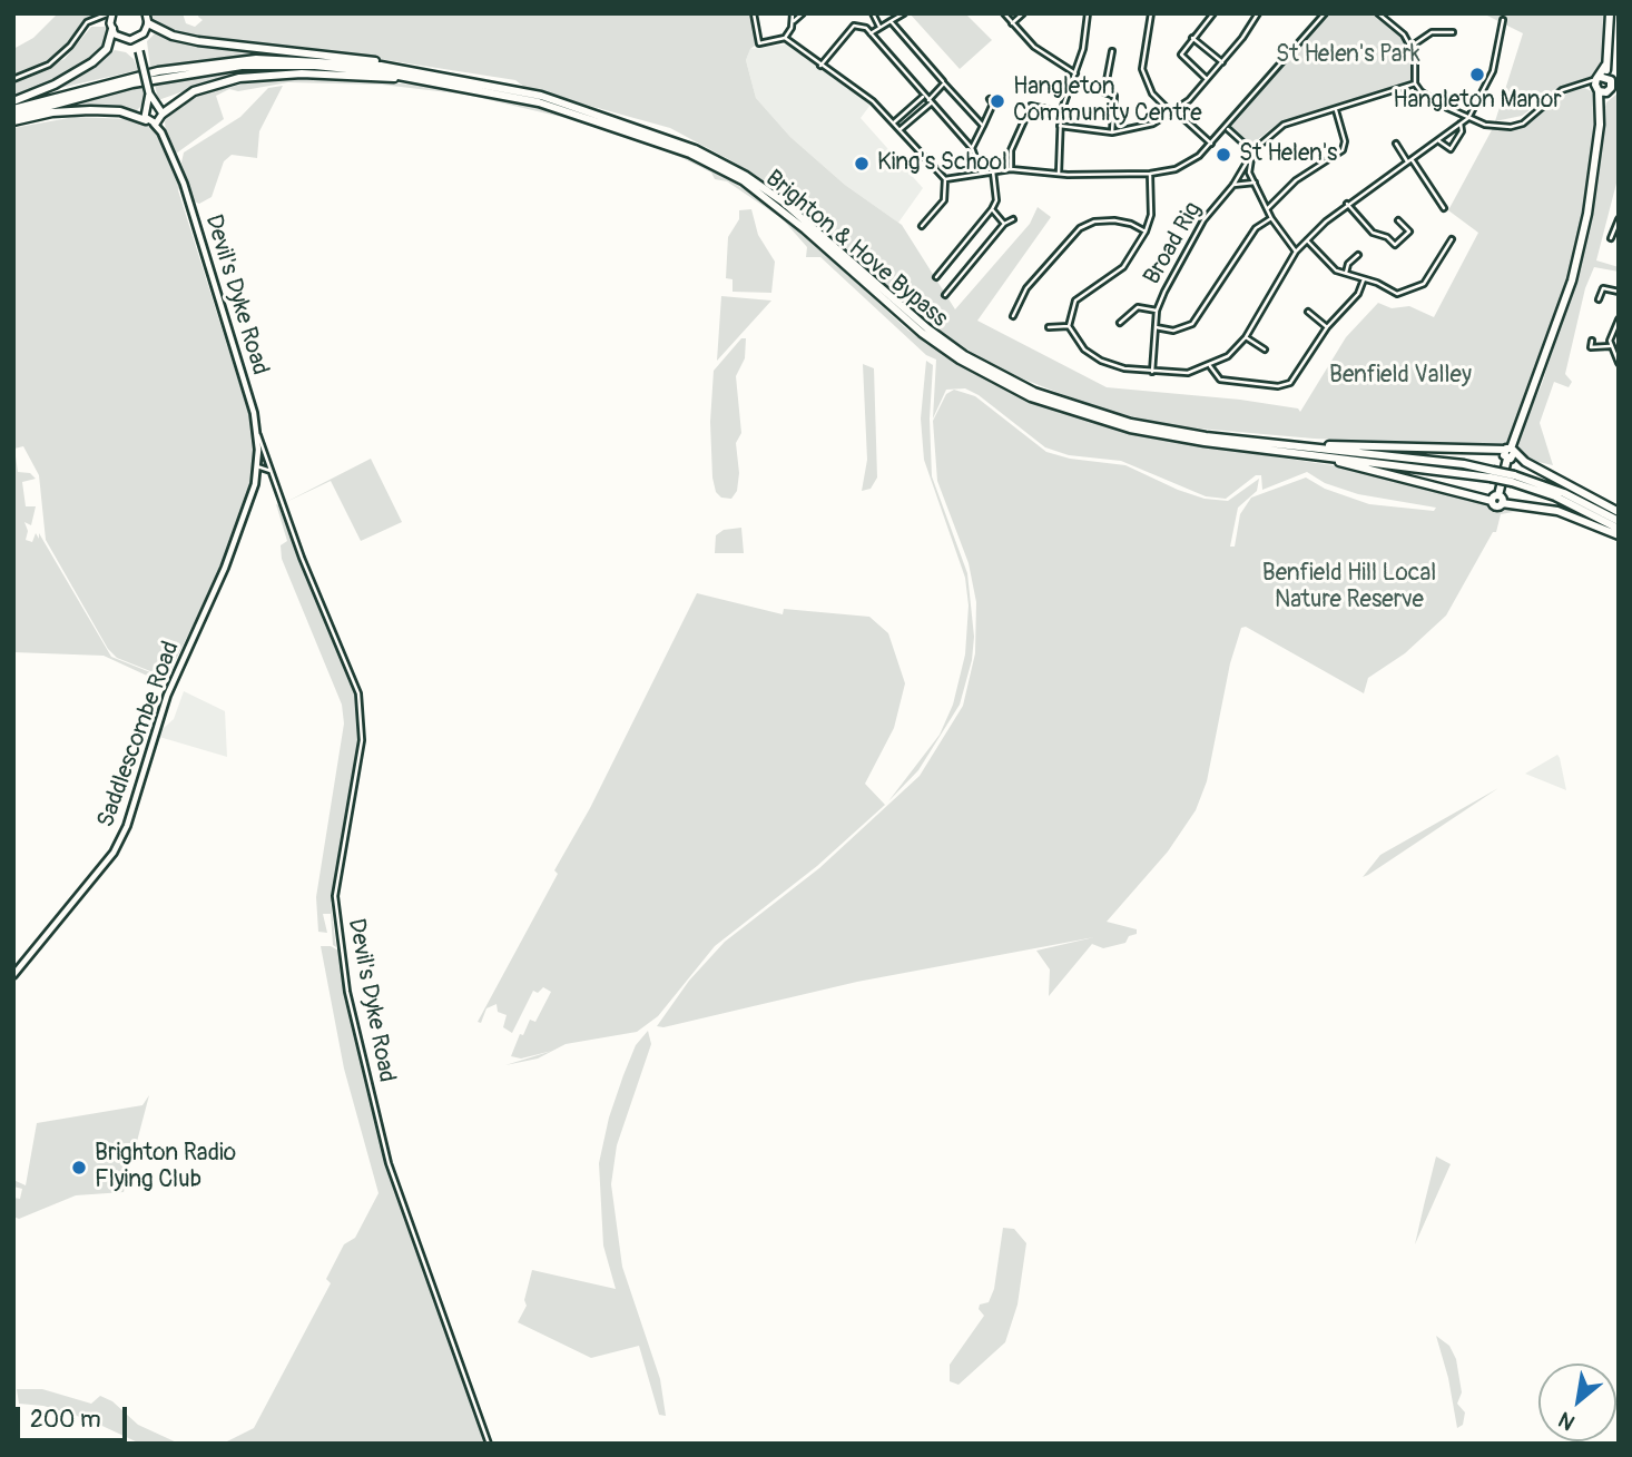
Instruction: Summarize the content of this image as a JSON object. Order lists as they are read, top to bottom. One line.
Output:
{"streets":{"highway":["Brighton & Hove Bypass"],"street":["Broad Rig","Devil's Dyke Road","Saddlescombe Road"]},"crossings":[["Devil's Dyke Road","Saddlescombe Road"]],"parks":["St Helen's Park","Benfield Valley","Benfield Hill Local Nature Reserve"],"places":["Hangleton Manor","Hangleton Community Centre","St Helen's","King's School","Brighton Radio Flying Club"],"scale_bar":"200 m","north":"bottom left"}
